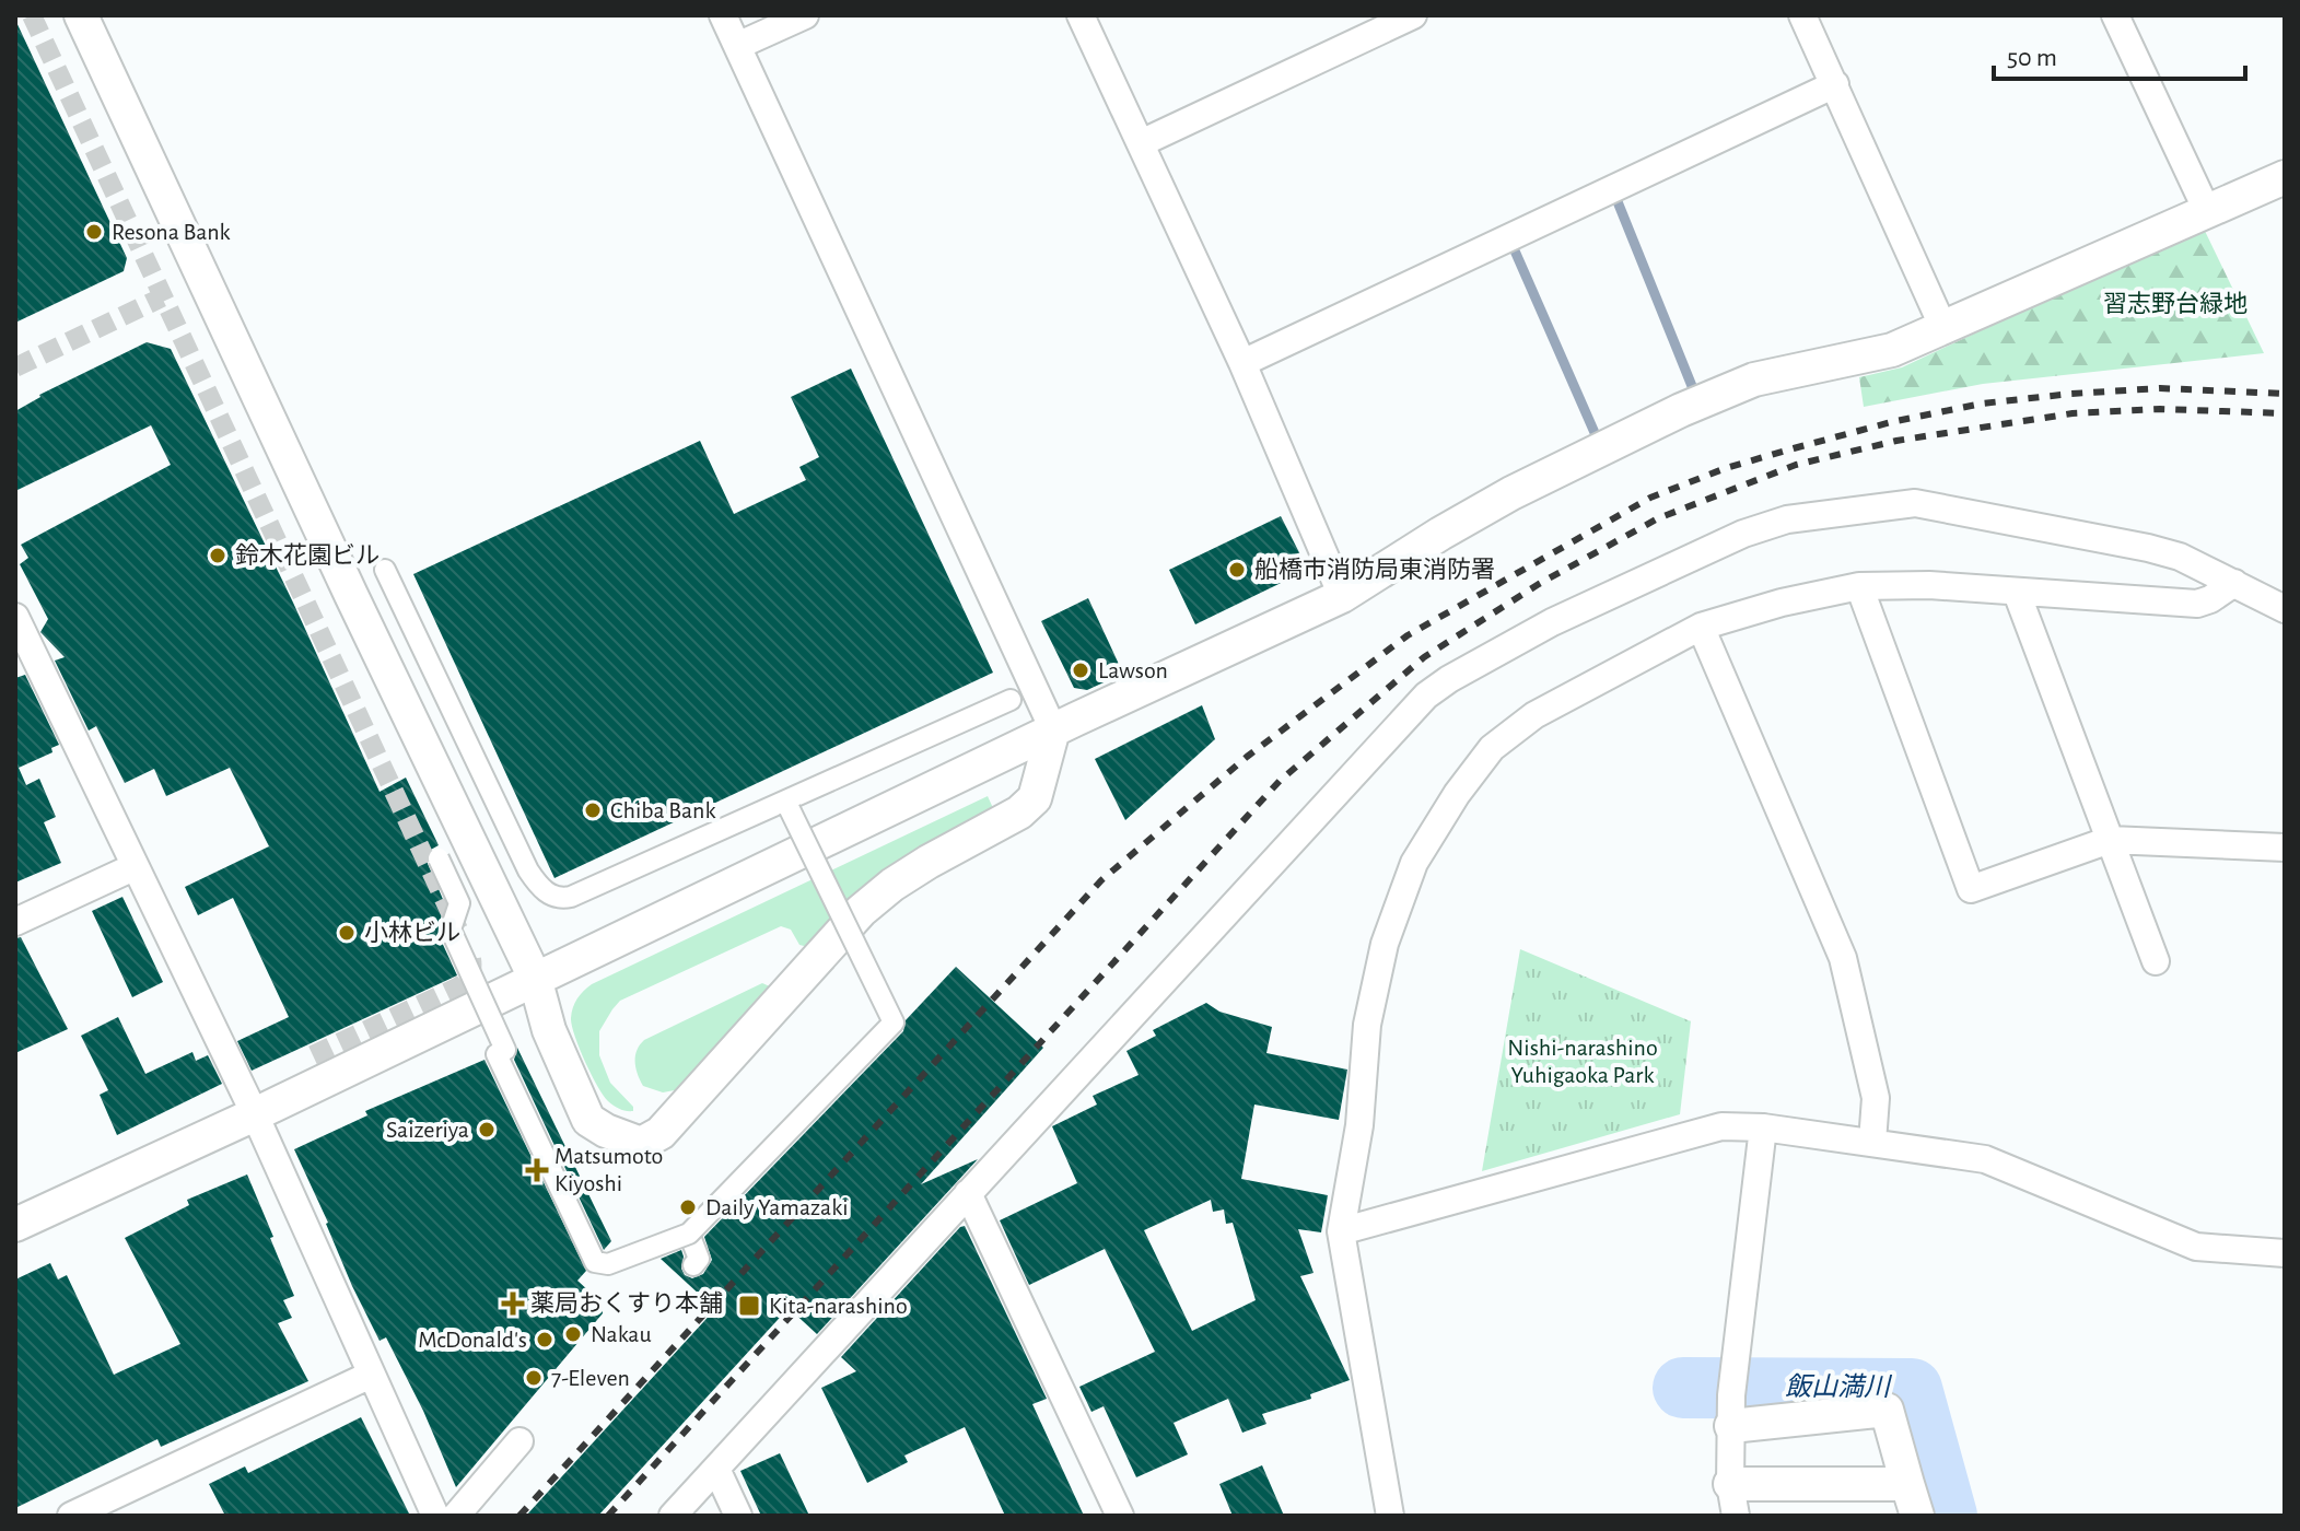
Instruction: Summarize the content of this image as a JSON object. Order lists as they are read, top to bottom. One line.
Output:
{"water":["飯山満川"],"parks":["習志野台緑地","Nishi-narashino Yuhigaoka Park"],"places":{"other":["Resona Bank","鈴木花園ビル","船橋市消防局東消防署","Lawson","Chiba Bank","小林ビル","Saizeriya","Daily Yamazaki","Nakau","McDonald's","7-Eleven"],"health":["Matsumoto Kiyoshi","薬局おくすり本舗"],"transit":["Kita-narashino"]},"scale_bar":"50 m"}
